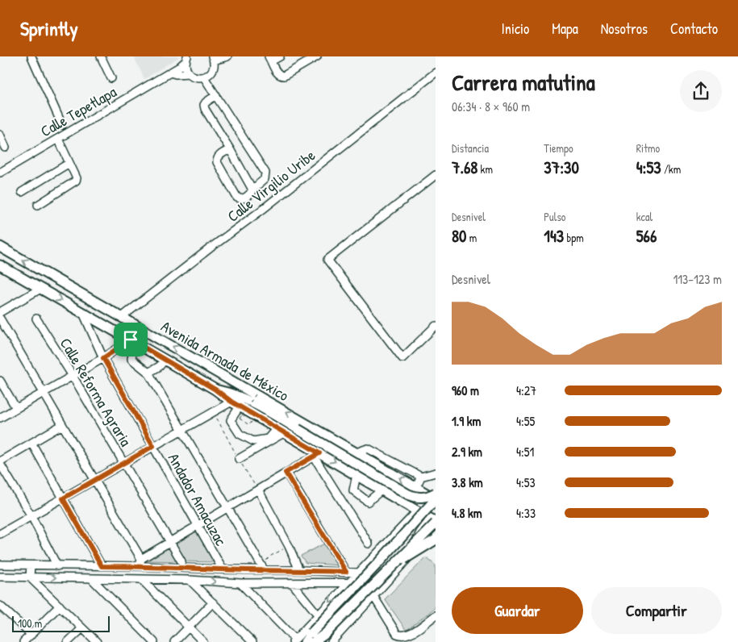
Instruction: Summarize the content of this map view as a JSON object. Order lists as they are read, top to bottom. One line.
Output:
{"streets":{"main road":["Avenida Armada de México"],"street":["Calle Tepetlapa","Calle Virgilio Uribe","Calle Reforma Agraria","Andador Amacuzac"]},"crossings":[["Calle Virgilio Uribe","Avenida Armada de México"],["Avenida Armada de México","Andador Amacuzac"]],"scale_bar":"100 m","page":{"header":"Sprintly","nav":["Inicio","Mapa","Nosotros","Contacto"],"heading":["Carrera matutina","06:34 · 8 × 960 m"],"stats":[["Distancia","7.68 km"],["Tiempo","37:30"],["Ritmo","4:53 /km"],["Desnivel","80 m"],["Pulso","143 bpm"],["kcal","566"]],"chart":["Desnivel","113–123 m"],"list":[{"name":"960 m","note":"4:27"},{"name":"1.9 km","note":"4:55"},{"name":"2.9 km","note":"4:51"},{"name":"3.8 km","note":"4:53"},{"name":"4.8 km","note":"4:33"}],"buttons":["Guardar","Compartir"],"scale":"100 m"}}
